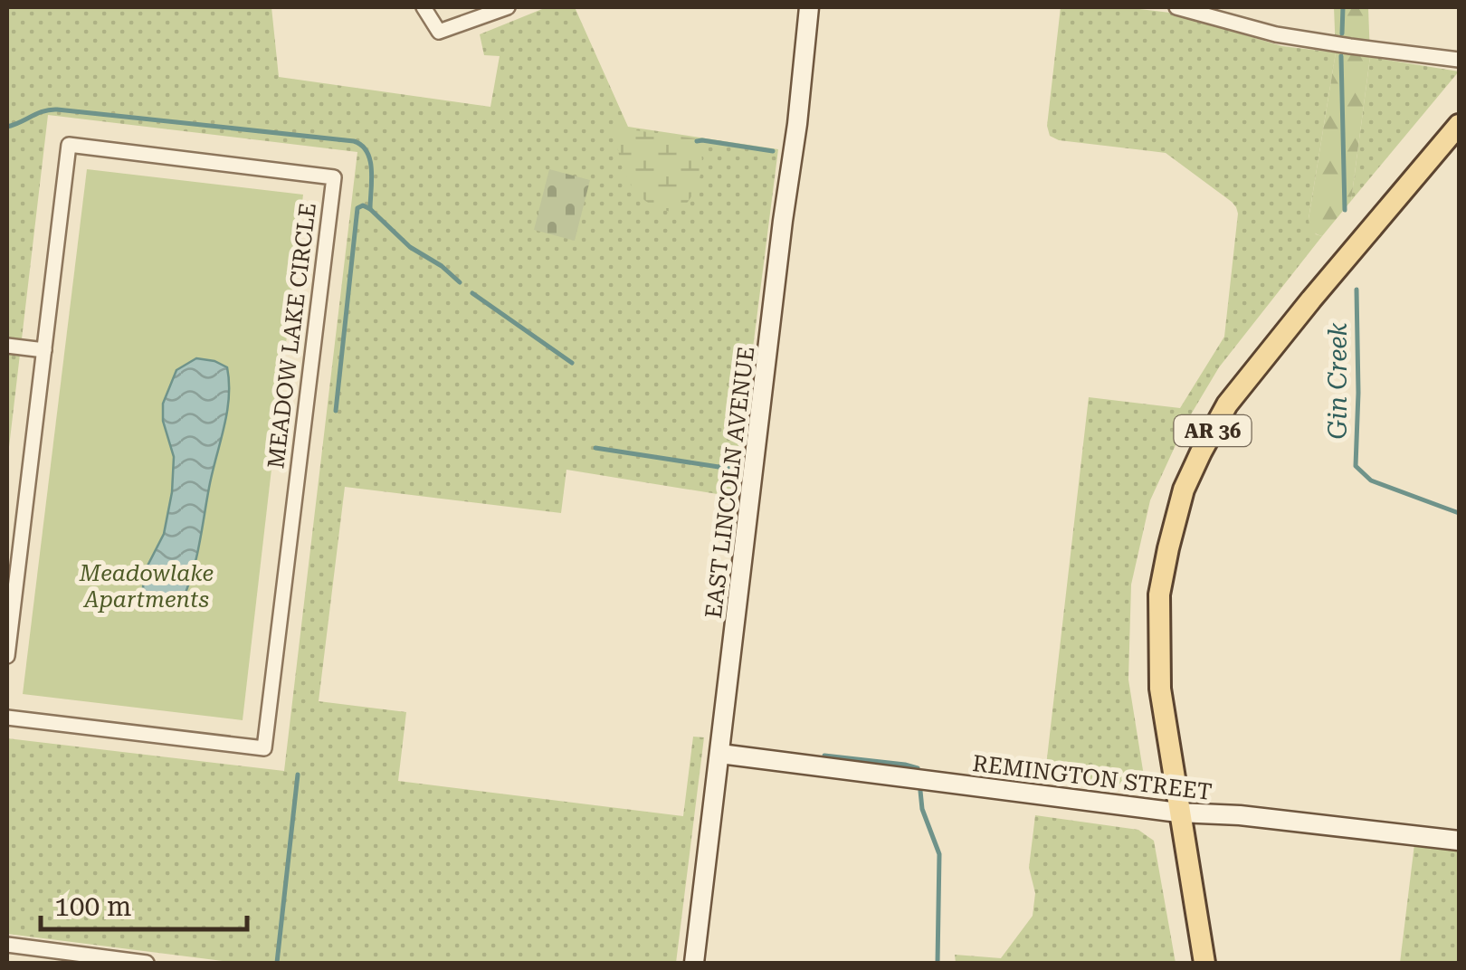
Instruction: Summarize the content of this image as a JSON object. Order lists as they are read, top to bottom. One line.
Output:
{"streets":{"main road":["AR 36"],"street":["MEADOW LAKE CIRCLE","EAST LINCOLN AVENUE","REMINGTON STREET"]},"crossings":[["AR 36","REMINGTON STREET"],["EAST LINCOLN AVENUE","REMINGTON STREET"]],"water":["Gin Creek"],"parks":["Meadowlake Apartments"],"scale_bar":"100 m"}
